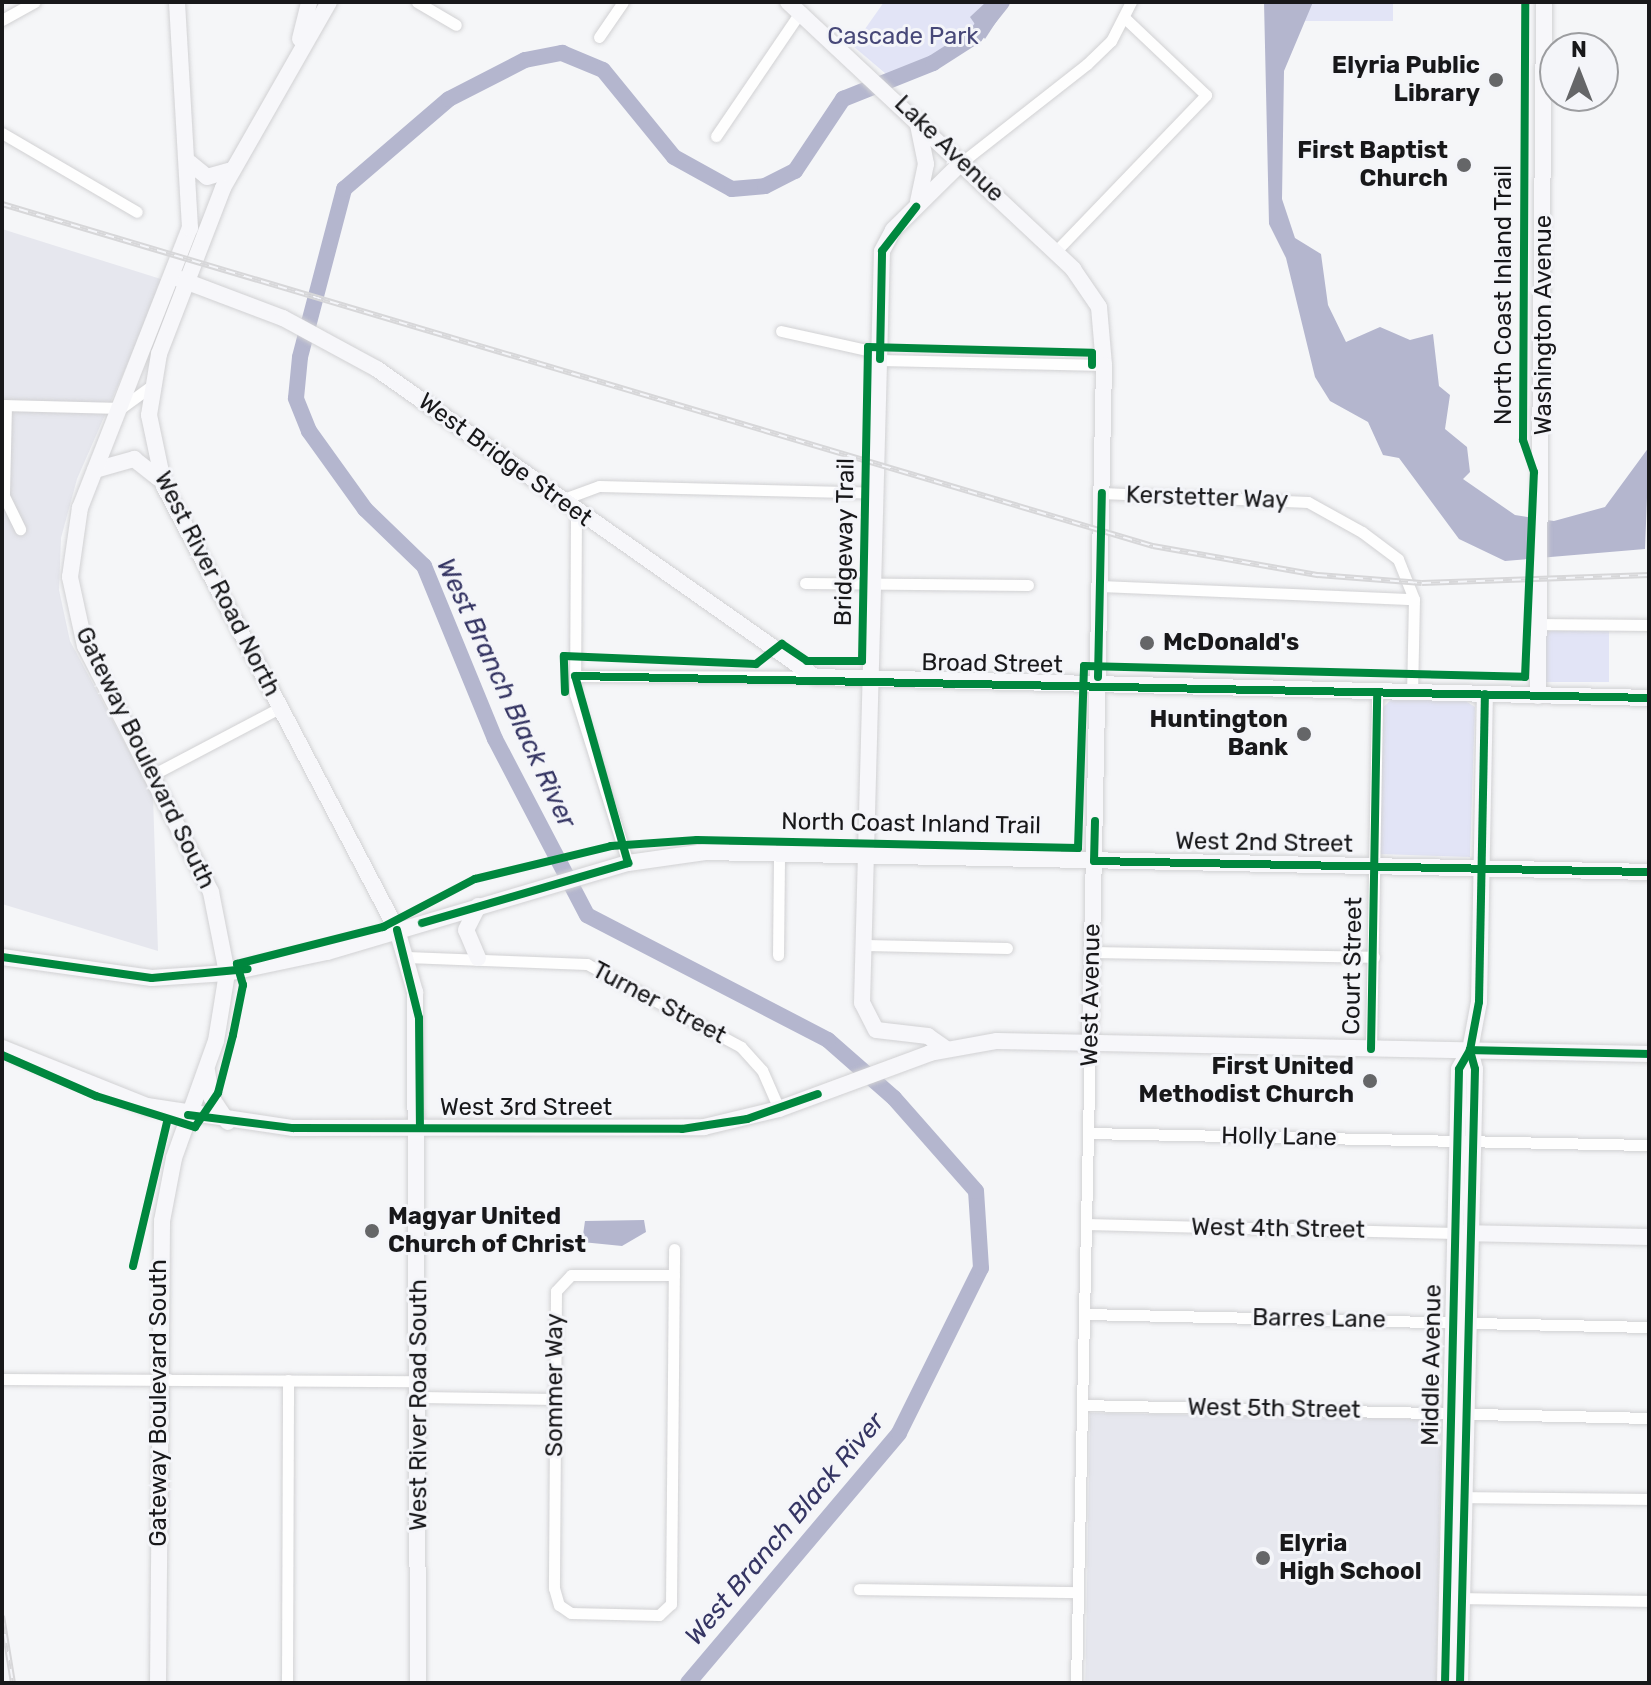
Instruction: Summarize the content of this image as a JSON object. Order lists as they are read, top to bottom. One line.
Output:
{"streets":{"main road":["Lake Avenue","Washington Avenue","West Bridge Street","West River Road North","Broad Street","Gateway Boulevard South","West 2nd Street","West Avenue","West 3rd Street","Middle Avenue","West River Road South"],"street":["Kerstetter Way","Court Street","Turner Street","Holly Lane","West 4th Street","Barres Lane","Sommer Way","West 5th Street"],"cycle path":["North Coast Inland Trail","Bridgeway Trail"]},"crossings":[["Lake Avenue","West Avenue"],["Washington Avenue","Broad Street"],["West Bridge Street","West River Road North"],["West Bridge Street","Broad Street"],["West Bridge Street","Gateway Boulevard South"],["Kerstetter Way","Broad Street"],["Kerstetter Way","West Avenue"],["West River Road North","Gateway Boulevard South"],["West River Road North","West 2nd Street"],["West River Road North","Turner Street"],["West River Road North","West 3rd Street"],["West River Road North","West River Road South"],["Broad Street","Court Street"],["Broad Street","West Avenue"],["Broad Street","Middle Avenue"],["Gateway Boulevard South","West 2nd Street"],["Gateway Boulevard South","West 3rd Street"],["West 2nd Street","Court Street"],["West 2nd Street","West Avenue"],["West 2nd Street","Middle Avenue"],["Court Street","West 3rd Street"],["West Avenue","West 3rd Street"],["West Avenue","Holly Lane"],["West Avenue","West 4th Street"],["West Avenue","Barres Lane"],["West Avenue","West 5th Street"],["Turner Street","West 3rd Street"],["West 3rd Street","Middle Avenue"],["West 3rd Street","West River Road South"],["Holly Lane","Middle Avenue"],["West 4th Street","Middle Avenue"],["Barres Lane","Middle Avenue"],["Middle Avenue","West 5th Street"]],"water":["West Branch Black River"],"parks":["Cascade Park"],"places":["Elyria Public Library","First Baptist Church","McDonald's","Huntington Bank","First United Methodist Church","Magyar United Church of Christ","Elyria High School"],"north":"top"}
